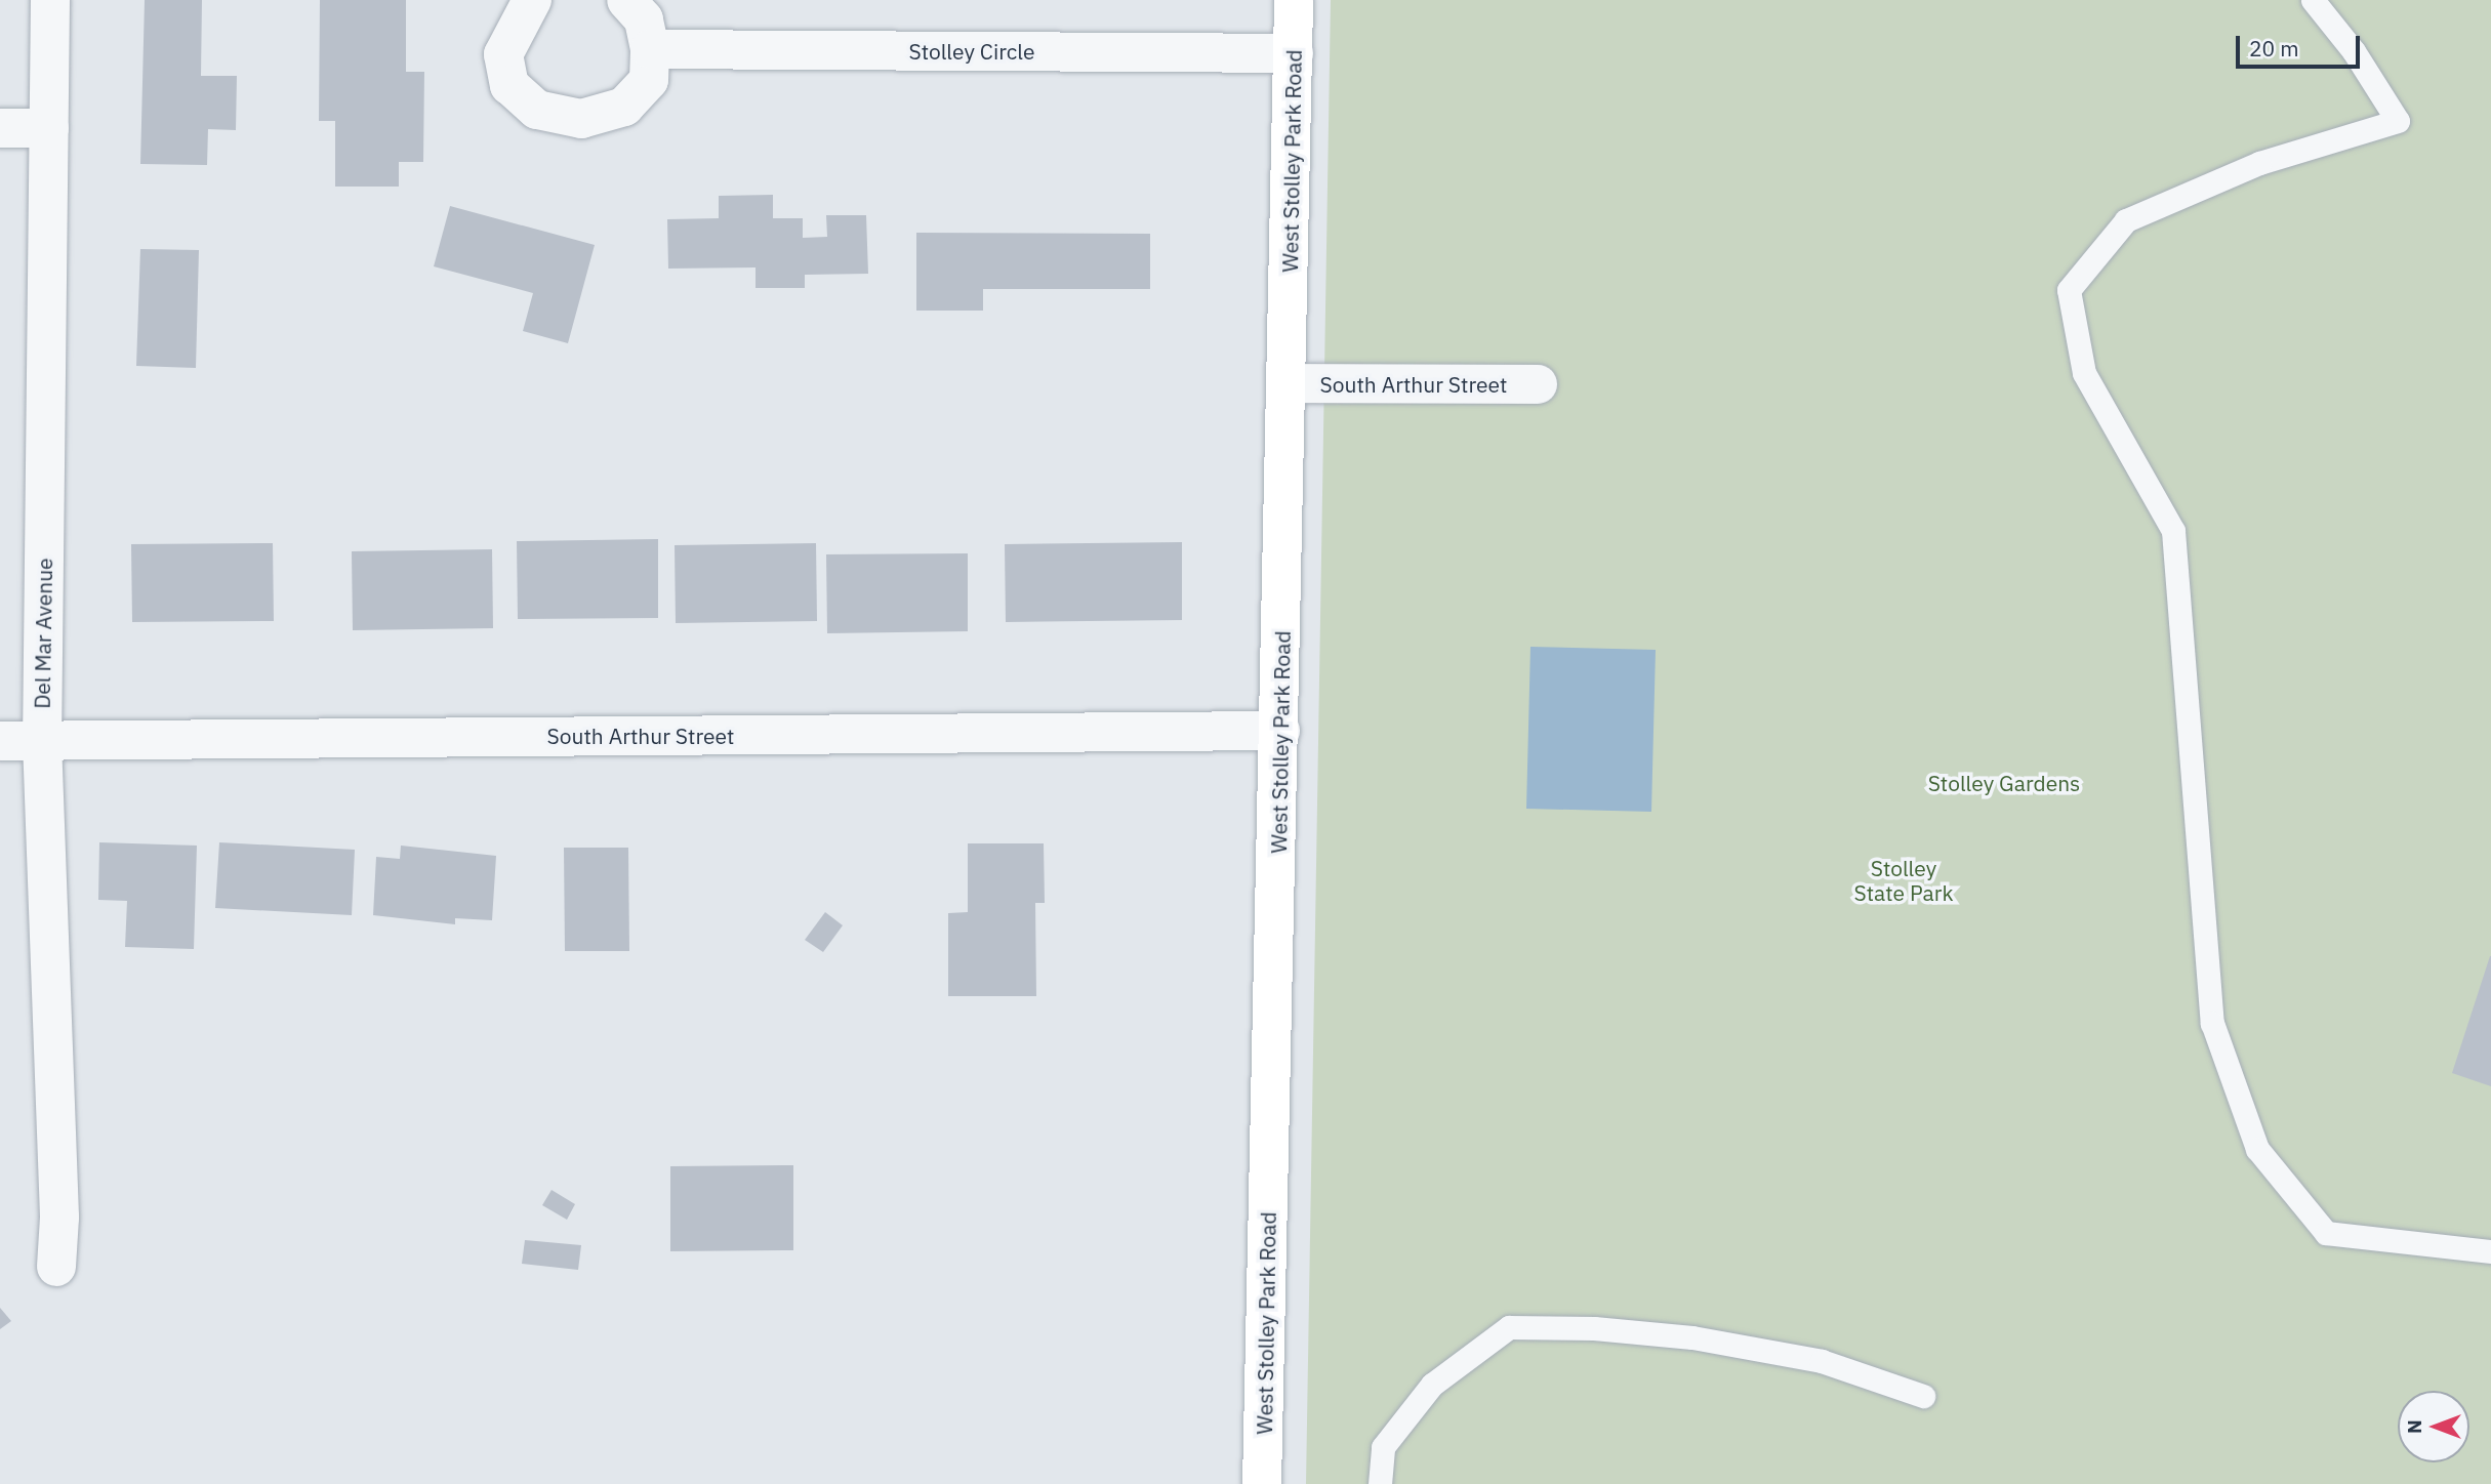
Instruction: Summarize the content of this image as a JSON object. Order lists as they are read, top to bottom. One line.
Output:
{"streets":{"main road":["West Stolley Park Road"],"street":["Stolley Circle","South Arthur Street","Del Mar Avenue"]},"crossings":[["Stolley Circle","West Stolley Park Road"],["West Stolley Park Road","South Arthur Street"],["South Arthur Street","Del Mar Avenue"]],"parks":["Stolley Gardens","Stolley State Park"],"scale_bar":"20 m","north":"left"}
